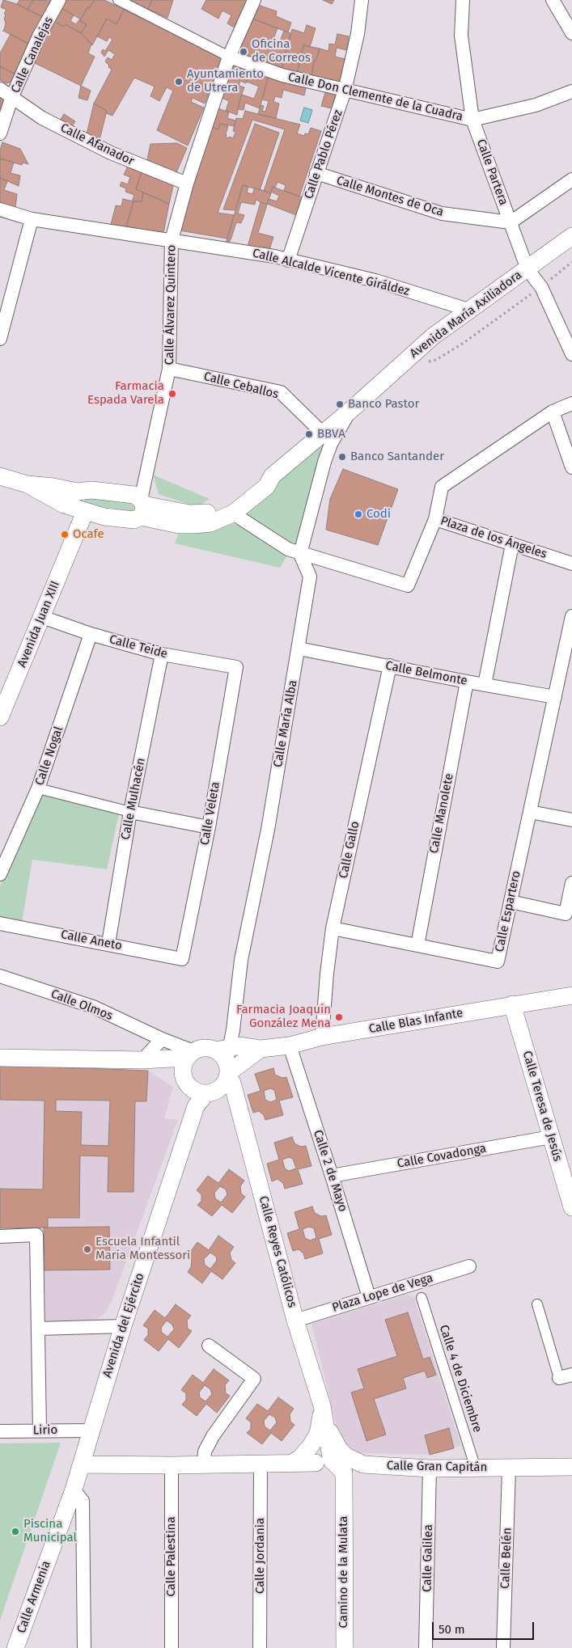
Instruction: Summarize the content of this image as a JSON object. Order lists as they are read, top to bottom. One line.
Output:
{"streets":{"street":["Calle Canalejas","Calle Don Clemente de la Cuadra","Calle Afanador","Calle Pablo Pérez","Calle Partera","Calle Montes de Oca","Calle Alcalde Vicente Giráldez","Calle Álvarez Quintero","Avenida María Axiliadora","Calle Ceballos","Plaza de los Ángeles","Avenida Juan XIII","Calle Teide","Calle Belmonte","Calle María Alba","Calle Nogal","Calle Mulhacén","Calle Veleta","Calle Manolete","Calle Gallo","Calle Espartero","Calle Aneto","Calle Olmos","Calle Blas Infante","Calle Teresa de Jesús","Calle Covadonga","Calle 2 de Mayo","Calle Reyes Católicos","Plaza Lope de Vega","Avenida del Ejército","Calle 4 de Diciembre","Lirio","Calle Gran Capitán","Calle Jordania","Calle Palestina","Calle Galilea","Calle Belén","Camino de la Mulata","Calle Armenia"]},"crossings":[["Calle Canalejas","Calle Afanador"],["Calle Don Clemente de la Cuadra","Calle Pablo Pérez"],["Calle Don Clemente de la Cuadra","Calle Partera"],["Calle Don Clemente de la Cuadra","Calle Álvarez Quintero"],["Calle Afanador","Calle Álvarez Quintero"],["Calle Pablo Pérez","Calle Montes de Oca"],["Calle Pablo Pérez","Calle Alcalde Vicente Giráldez"],["Calle Partera","Calle Montes de Oca"],["Calle Partera","Avenida María Axiliadora"],["Calle Alcalde Vicente Giráldez","Calle Álvarez Quintero"],["Calle Alcalde Vicente Giráldez","Avenida María Axiliadora"],["Calle Álvarez Quintero","Avenida María Axiliadora"],["Calle Álvarez Quintero","Calle Ceballos"],["Avenida María Axiliadora","Calle Ceballos"],["Avenida Juan XIII","Calle Teide"],["Calle Teide","Calle Nogal"],["Calle Teide","Calle Mulhacén"],["Calle Teide","Calle Veleta"],["Calle Belmonte","Calle María Alba"],["Calle Belmonte","Calle Manolete"],["Calle Belmonte","Calle Gallo"],["Calle Belmonte","Calle Espartero"],["Calle María Alba","Calle Blas Infante"],["Calle María Alba","Calle Reyes Católicos"],["Calle María Alba","Avenida del Ejército"],["Calle Mulhacén","Calle Aneto"],["Calle Veleta","Calle Aneto"],["Calle Manolete","Calle Espartero"],["Calle Gallo","Calle Espartero"],["Calle Gallo","Calle Blas Infante"],["Calle Olmos","Calle Blas Infante"],["Calle Blas Infante","Calle Teresa de Jesús"],["Calle Blas Infante","Calle 2 de Mayo"],["Calle Blas Infante","Calle Reyes Católicos"],["Calle Blas Infante","Avenida del Ejército"],["Calle Teresa de Jesús","Calle Covadonga"],["Calle Covadonga","Calle 2 de Mayo"],["Calle 2 de Mayo","Plaza Lope de Vega"],["Calle Reyes Católicos","Plaza Lope de Vega"],["Calle Reyes Católicos","Avenida del Ejército"],["Calle Reyes Católicos","Calle Gran Capitán"],["Calle Reyes Católicos","Camino de la Mulata"],["Avenida del Ejército","Lirio"],["Avenida del Ejército","Calle Armenia"],["Calle 4 de Diciembre","Calle Gran Capitán"],["Lirio","Calle Armenia"],["Calle Gran Capitán","Calle Jordania"],["Calle Gran Capitán","Calle Palestina"],["Calle Gran Capitán","Calle Galilea"],["Calle Gran Capitán","Calle Belén"],["Calle Gran Capitán","Camino de la Mulata"],["Calle Gran Capitán","Calle Armenia"]],"places":["Oficina de Correos","Ayuntamiento de Utrera","Farmacia Espada Varela","Banco Pastor","BBVA","Banco Santander","Codi","Ocafe","Farmacia Joaquín González Mena","Escuela Infantil María Montessori","Piscina Municipal"],"scale_bar":"50 m"}
